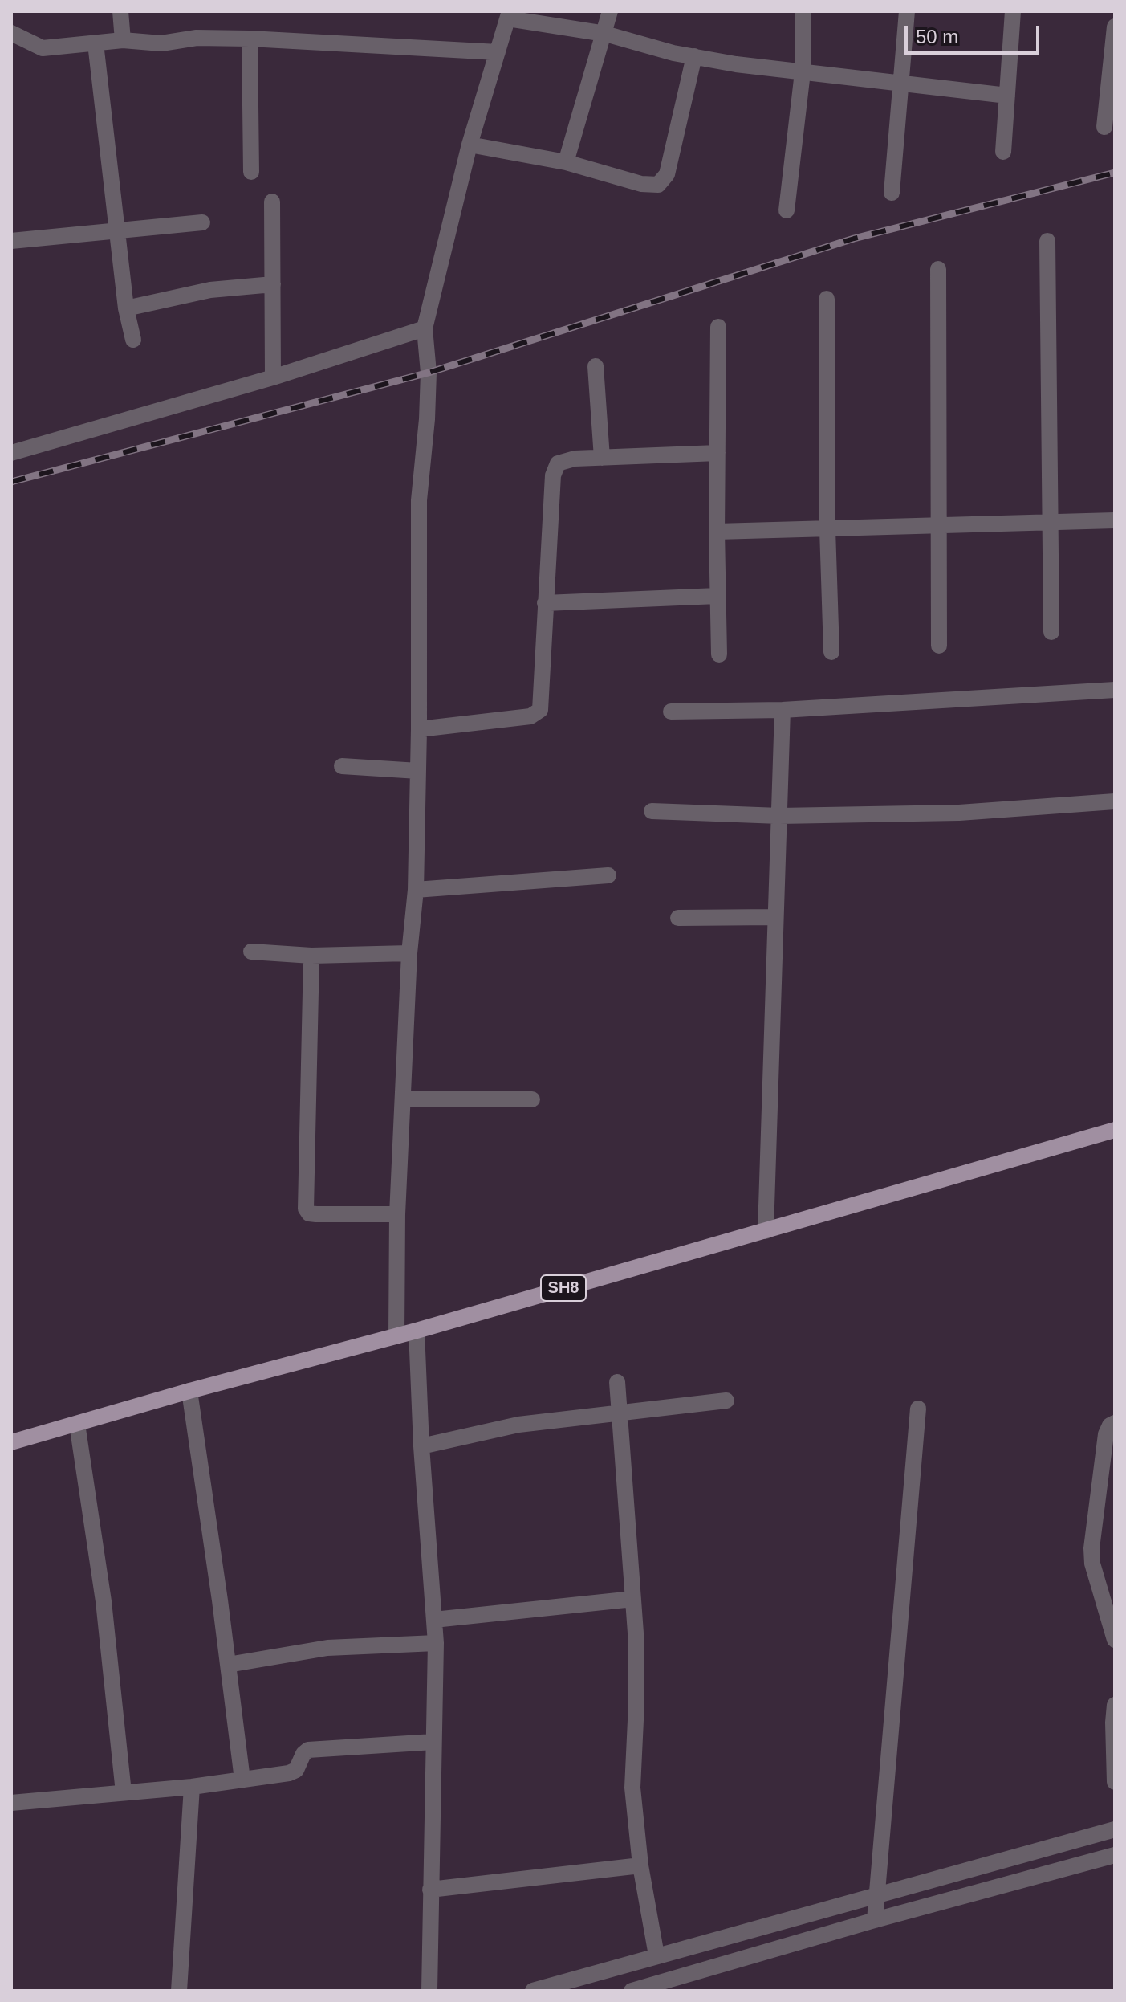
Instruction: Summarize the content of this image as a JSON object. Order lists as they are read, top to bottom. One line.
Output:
{"streets":{"main road":["SH8"]},"scale_bar":"50 m"}
